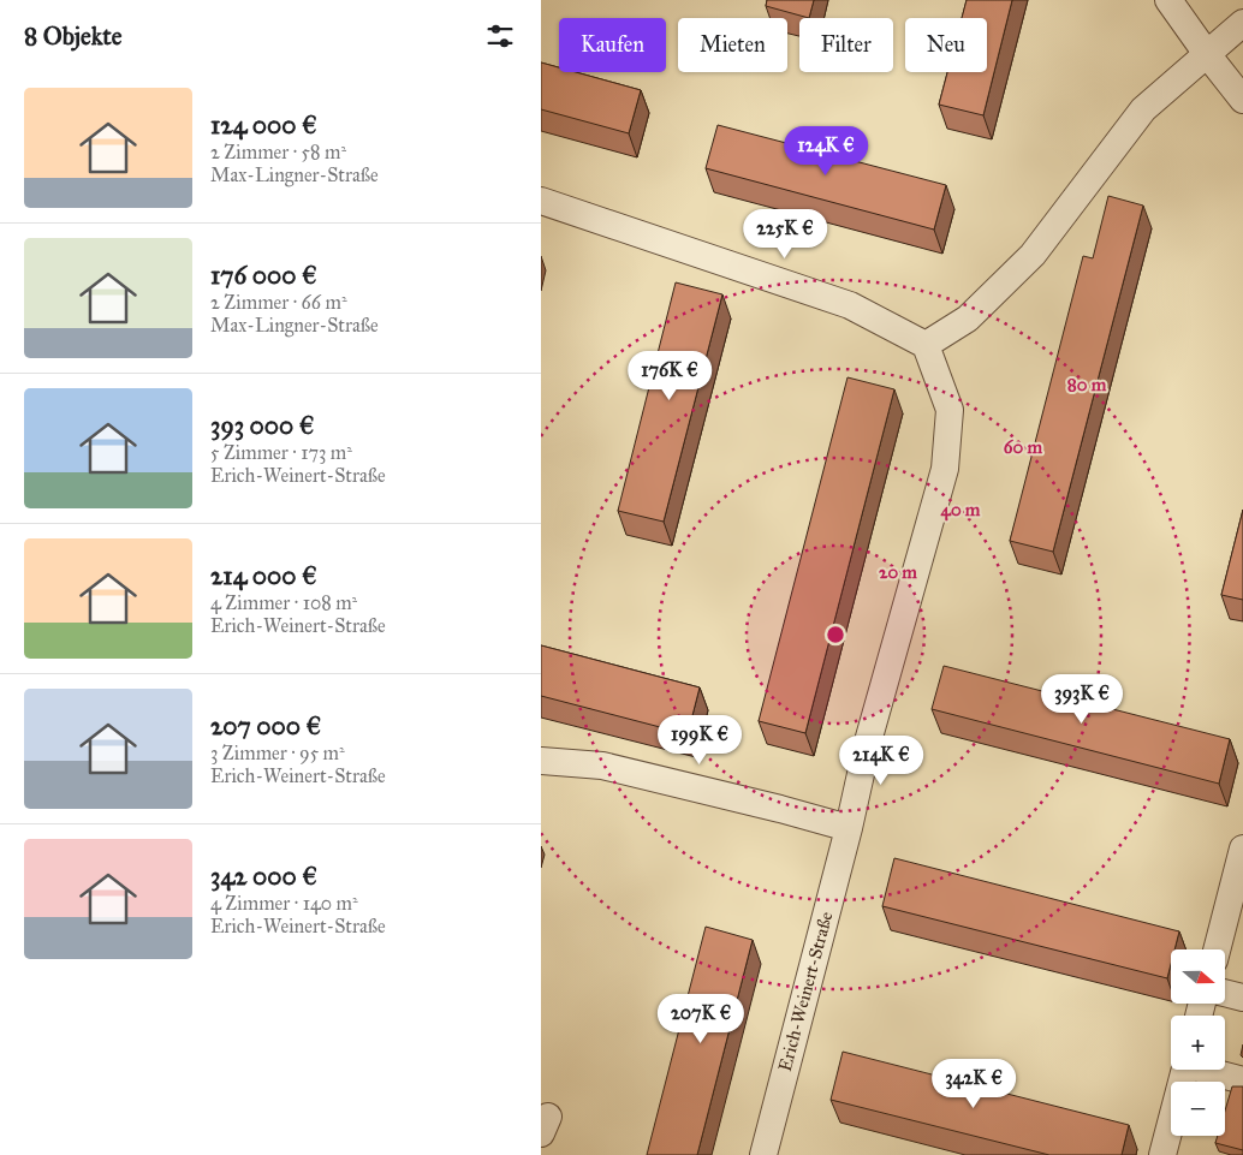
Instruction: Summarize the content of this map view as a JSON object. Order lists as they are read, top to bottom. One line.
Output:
{"streets":{"street":["Erich-Weinert-Straße"]},"north":"right","page":{"heading":"8 Objekte","chip":["Kaufen","Mieten","Filter","Neu"],"list":[{"name":"124 000 €","note":"2 Zimmer · 58 m² · Max-Lingner-Straße"},{"name":"176 000 €","note":"2 Zimmer · 66 m² · Max-Lingner-Straße"},{"name":"393 000 €","note":"5 Zimmer · 173 m² · Erich-Weinert-Straße"},{"name":"214 000 €","note":"4 Zimmer · 108 m² · Erich-Weinert-Straße"},{"name":"207 000 €","note":"3 Zimmer · 95 m² · Erich-Weinert-Straße"},{"name":"342 000 €","note":"4 Zimmer · 140 m² · Erich-Weinert-Straße"}],"price":["124K €","225K €","176K €","393K €","199K €","214K €","207K €","342K €"],"map_buttons":["+","−"]},"rings":["80 m","60 m","40 m","20 m"]}
